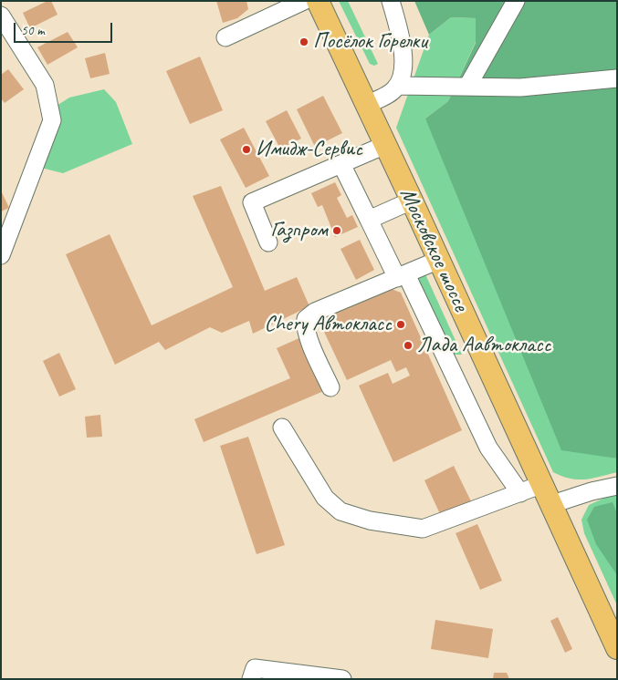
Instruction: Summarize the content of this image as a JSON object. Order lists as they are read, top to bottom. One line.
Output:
{"streets":{"main road":["Московское шоссе"]},"places":["Посёлок Горелки","Имидж-Сервис","Газпром","Chery Автокласс","Лада Аавтокласс"],"scale_bar":"50 m"}
